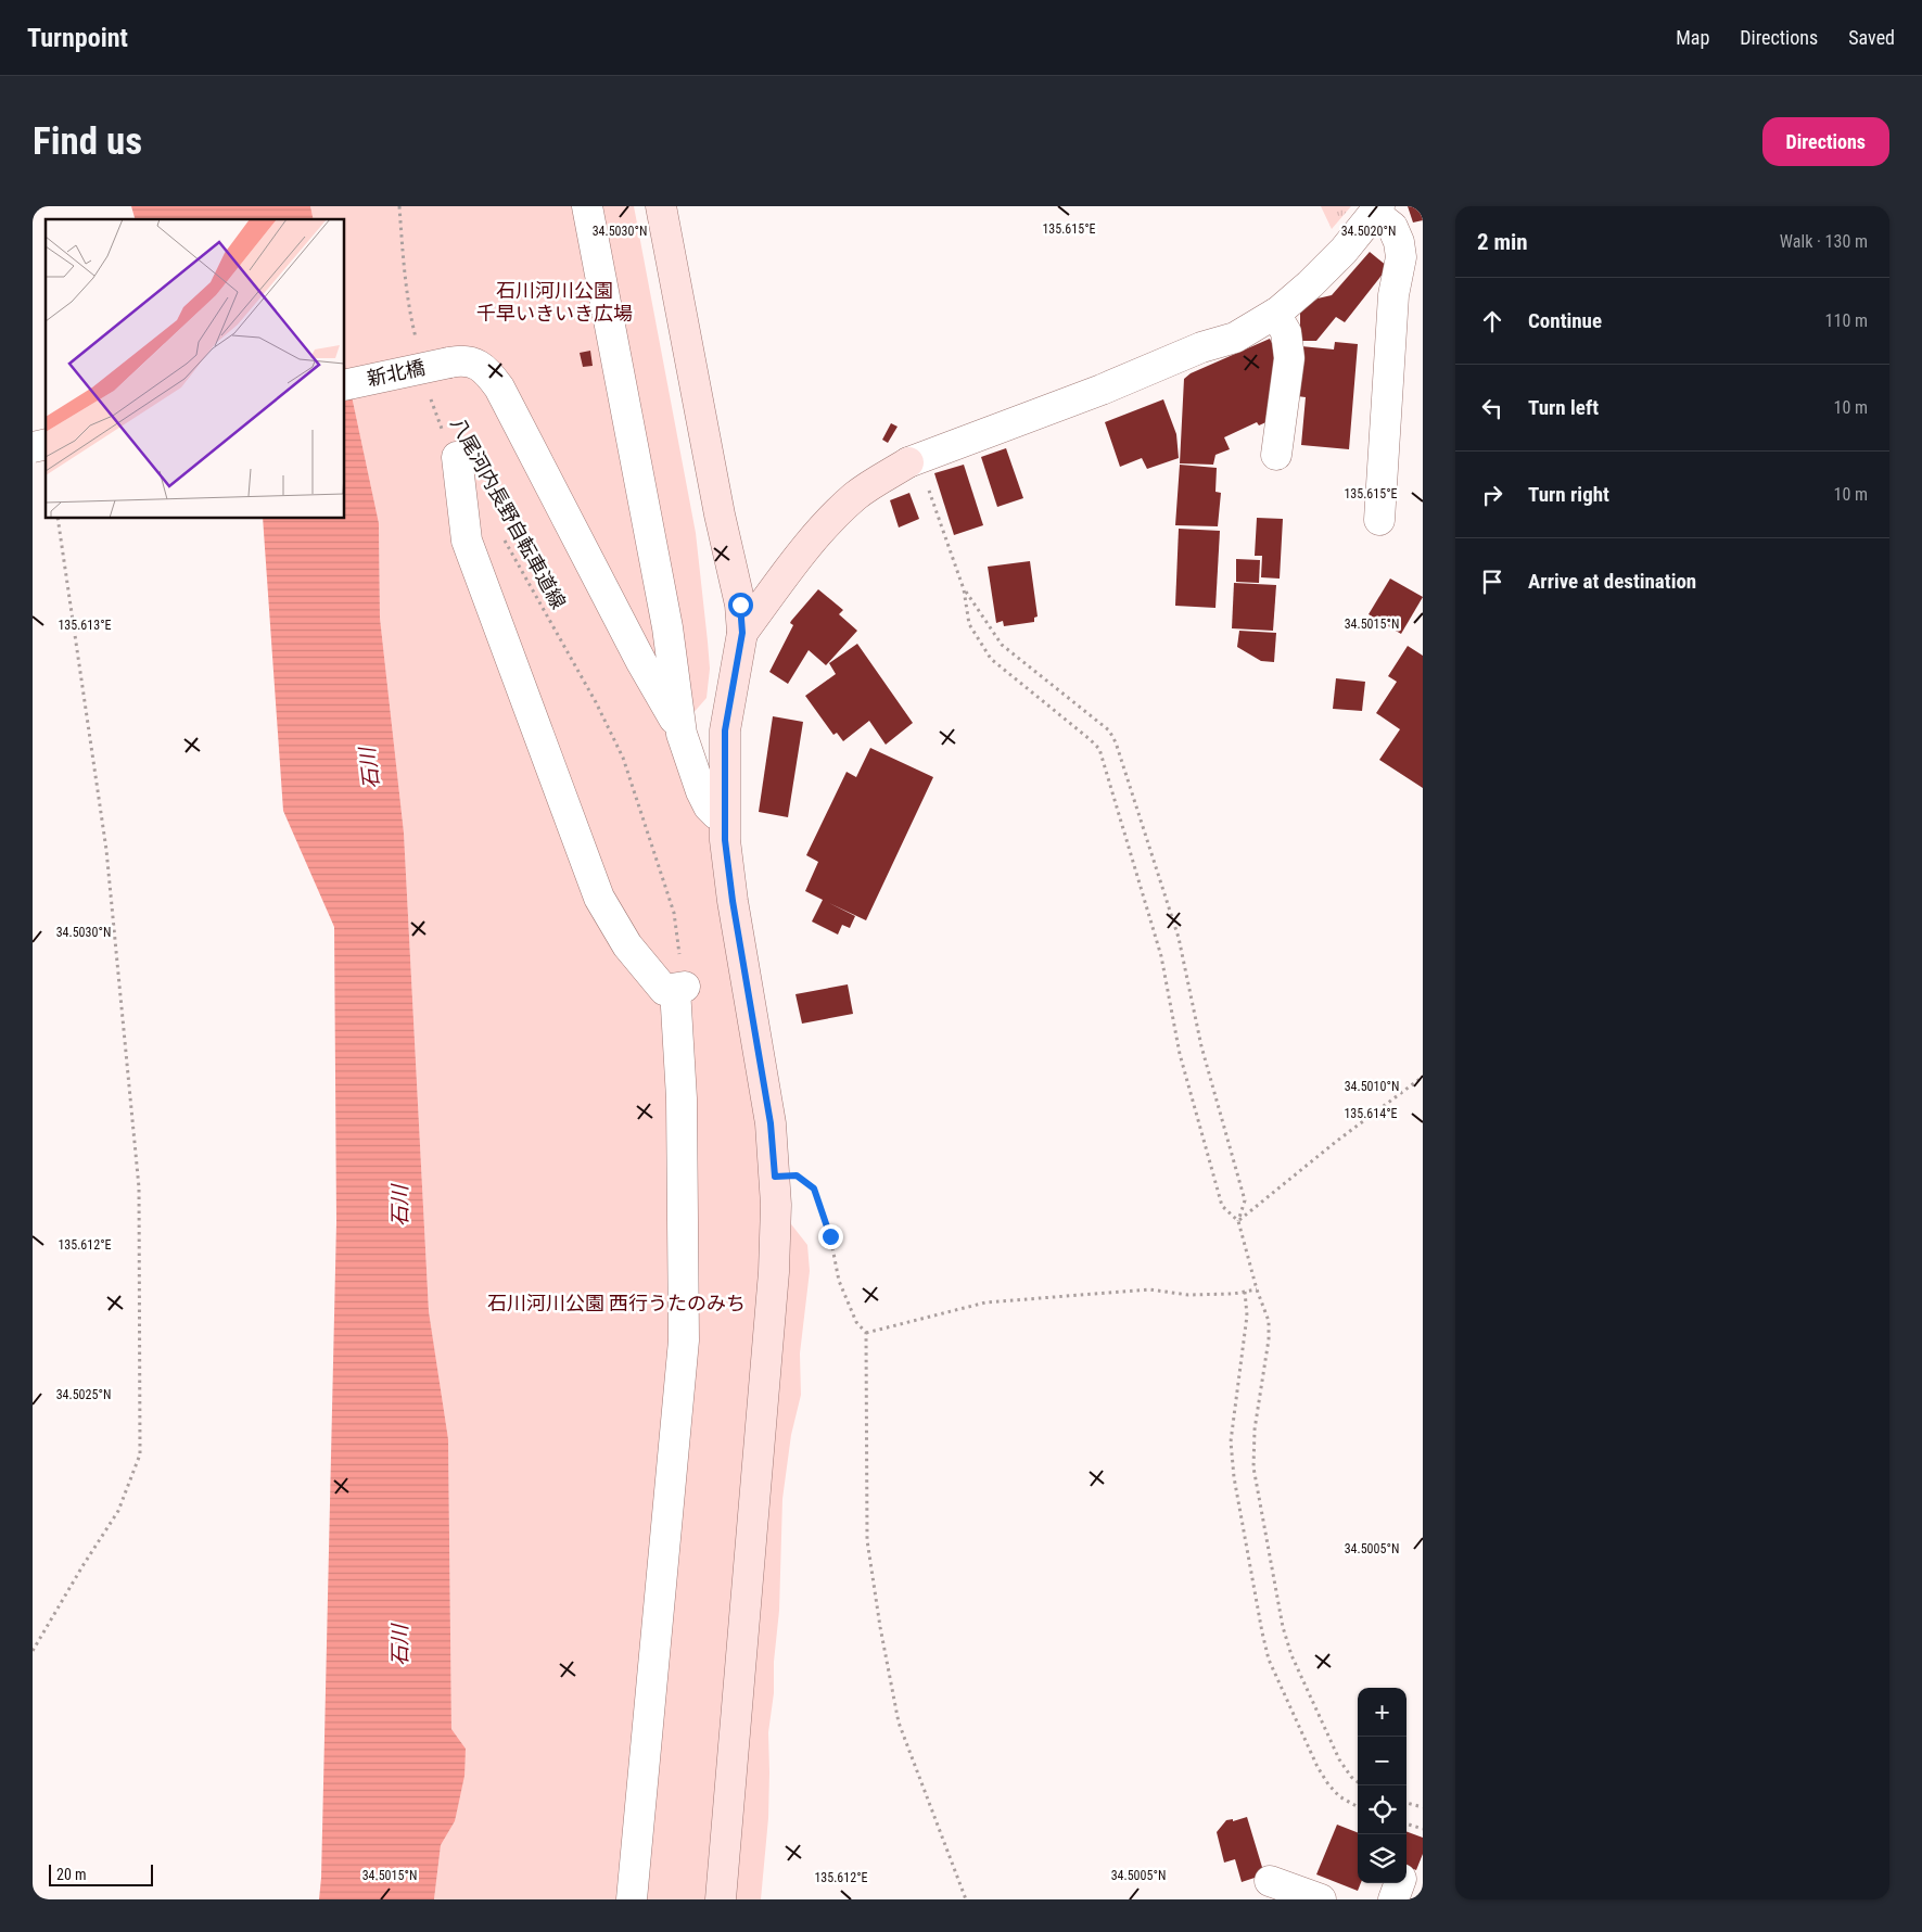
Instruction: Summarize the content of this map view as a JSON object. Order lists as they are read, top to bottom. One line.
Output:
{"streets":{"street":["新北橋"],"path":["八尾河内長野自転車道線"]},"water":["石川"],"parks":["石川河川公園 千早いきいき広場","石川河川公園 西行うたのみち"],"scale_bar":"20 m","page":{"header":"Turnpoint","nav":["Map","Directions","Saved"],"buttons":"Directions","title":"Find us","heading":["2 min","Walk · 130 m"],"list":[["Continue","110 m"],["Turn left","10 m"],["Turn right","10 m"],"Arrive at destination"],"map_buttons":["+","−"],"scale":"20 m"},"coordinates":["135.615°E","34.5030°N","34.5020°N","34.5015°N","135.613°E","34.5010°N","135.614°E","135.612°E","34.5025°N","34.5005°N"]}
